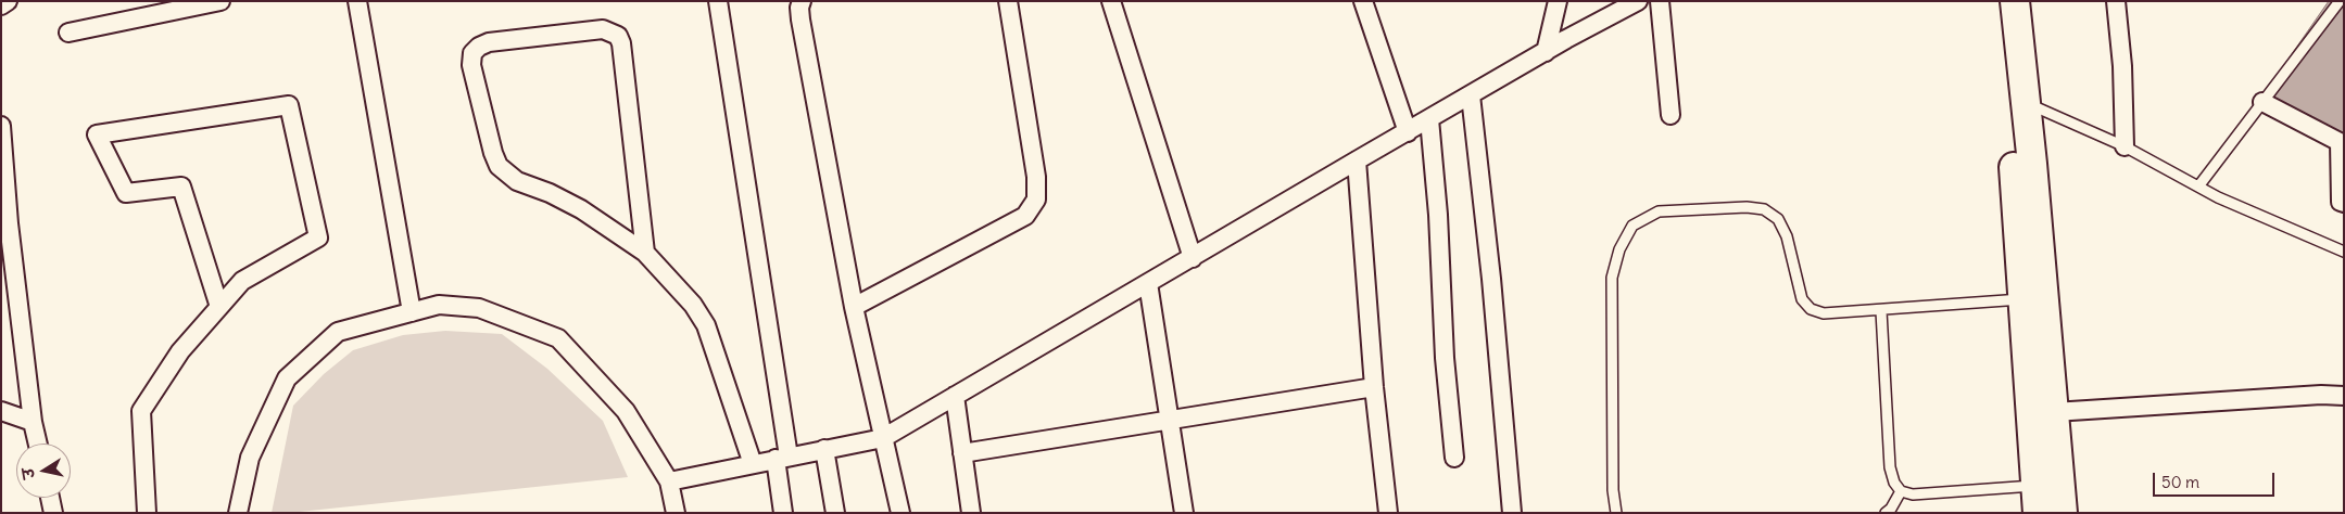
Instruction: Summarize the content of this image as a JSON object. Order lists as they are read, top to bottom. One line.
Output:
{"scale_bar":"50 m","north":"left"}
